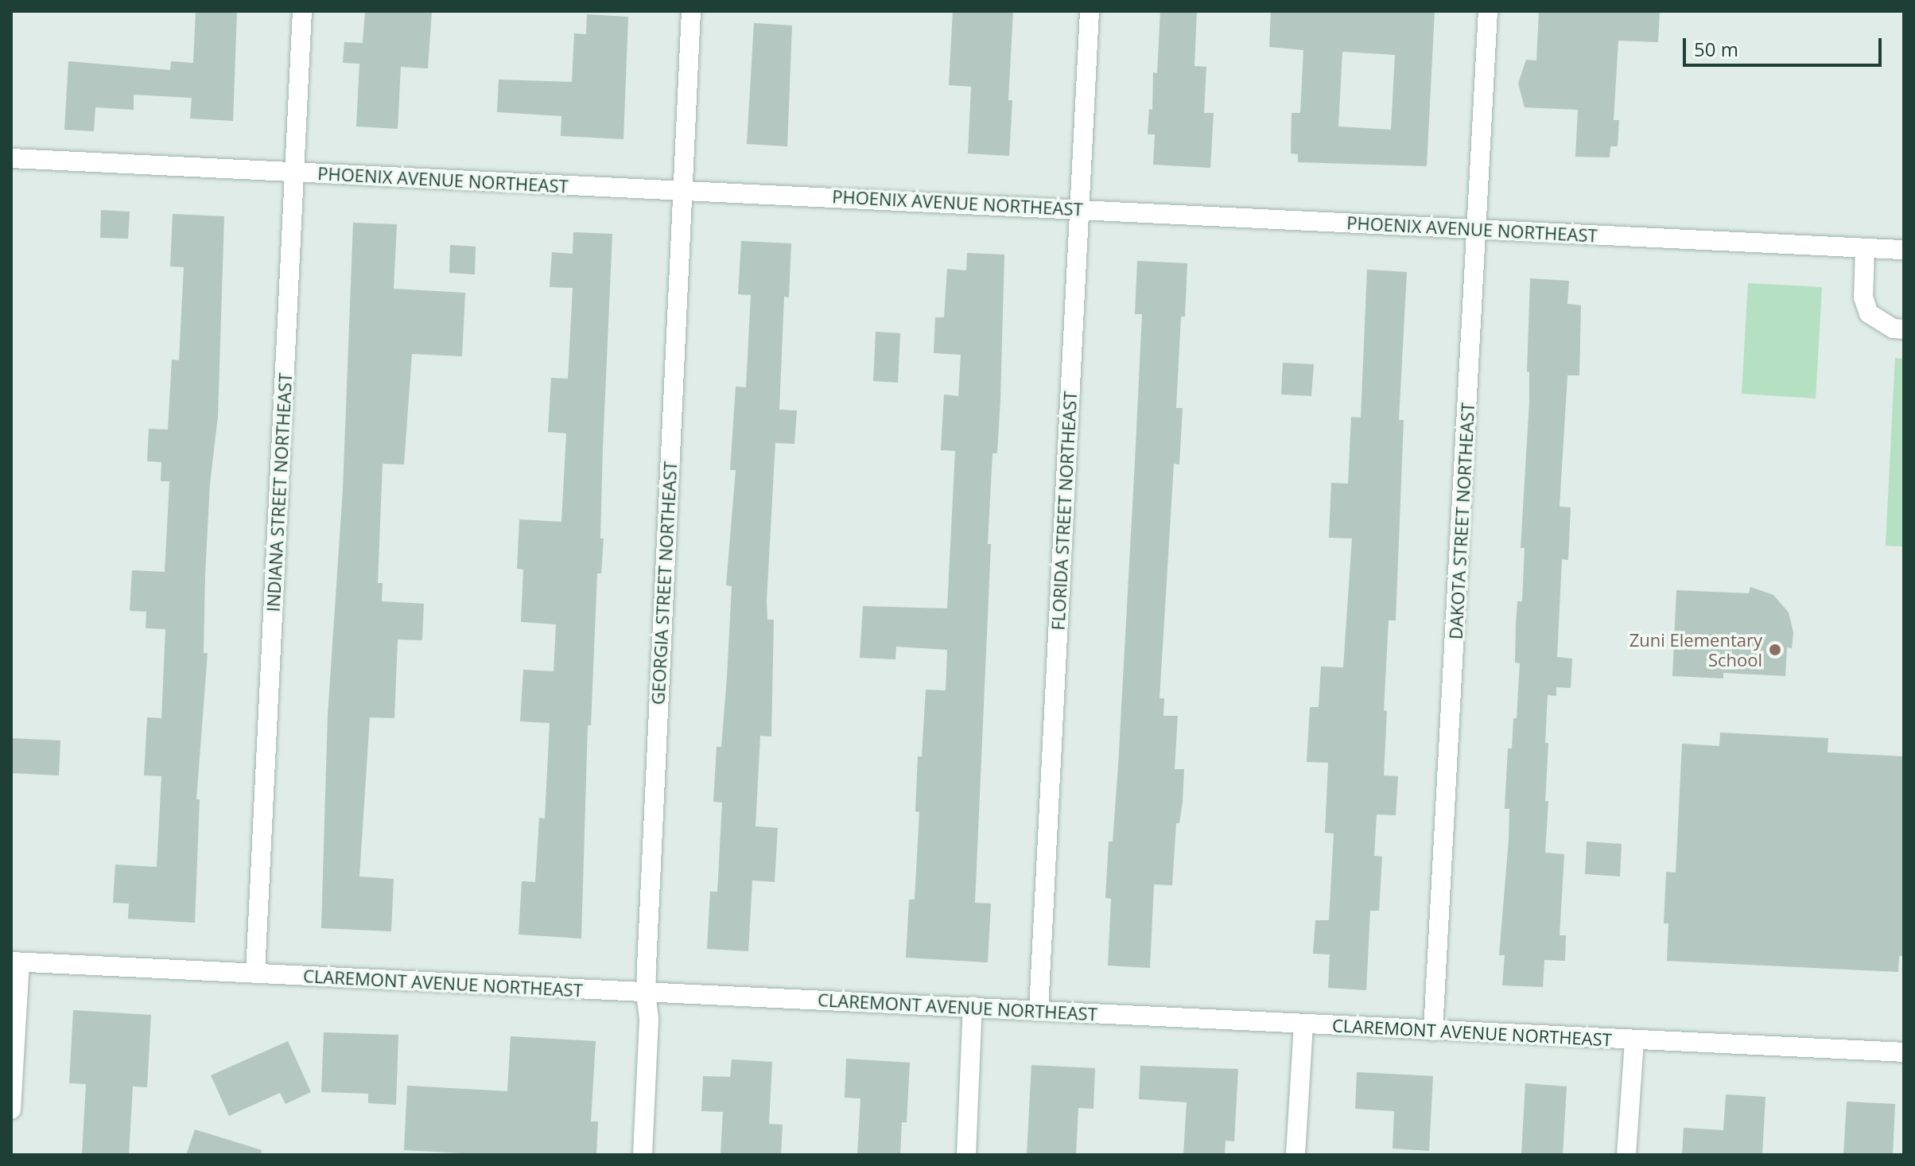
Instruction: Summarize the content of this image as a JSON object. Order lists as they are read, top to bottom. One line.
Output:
{"streets":{"street":["PHOENIX AVENUE NORTHEAST","INDIANA STREET NORTHEAST","FLORIDA STREET NORTHEAST","DAKOTA STREET NORTHEAST","GEORGIA STREET NORTHEAST","CLAREMONT AVENUE NORTHEAST"]},"crossings":[["PHOENIX AVENUE NORTHEAST","INDIANA STREET NORTHEAST"],["PHOENIX AVENUE NORTHEAST","FLORIDA STREET NORTHEAST"],["PHOENIX AVENUE NORTHEAST","DAKOTA STREET NORTHEAST"],["PHOENIX AVENUE NORTHEAST","GEORGIA STREET NORTHEAST"],["INDIANA STREET NORTHEAST","CLAREMONT AVENUE NORTHEAST"],["FLORIDA STREET NORTHEAST","CLAREMONT AVENUE NORTHEAST"],["DAKOTA STREET NORTHEAST","CLAREMONT AVENUE NORTHEAST"],["GEORGIA STREET NORTHEAST","CLAREMONT AVENUE NORTHEAST"]],"places":["Zuni Elementary School"],"scale_bar":"50 m"}
